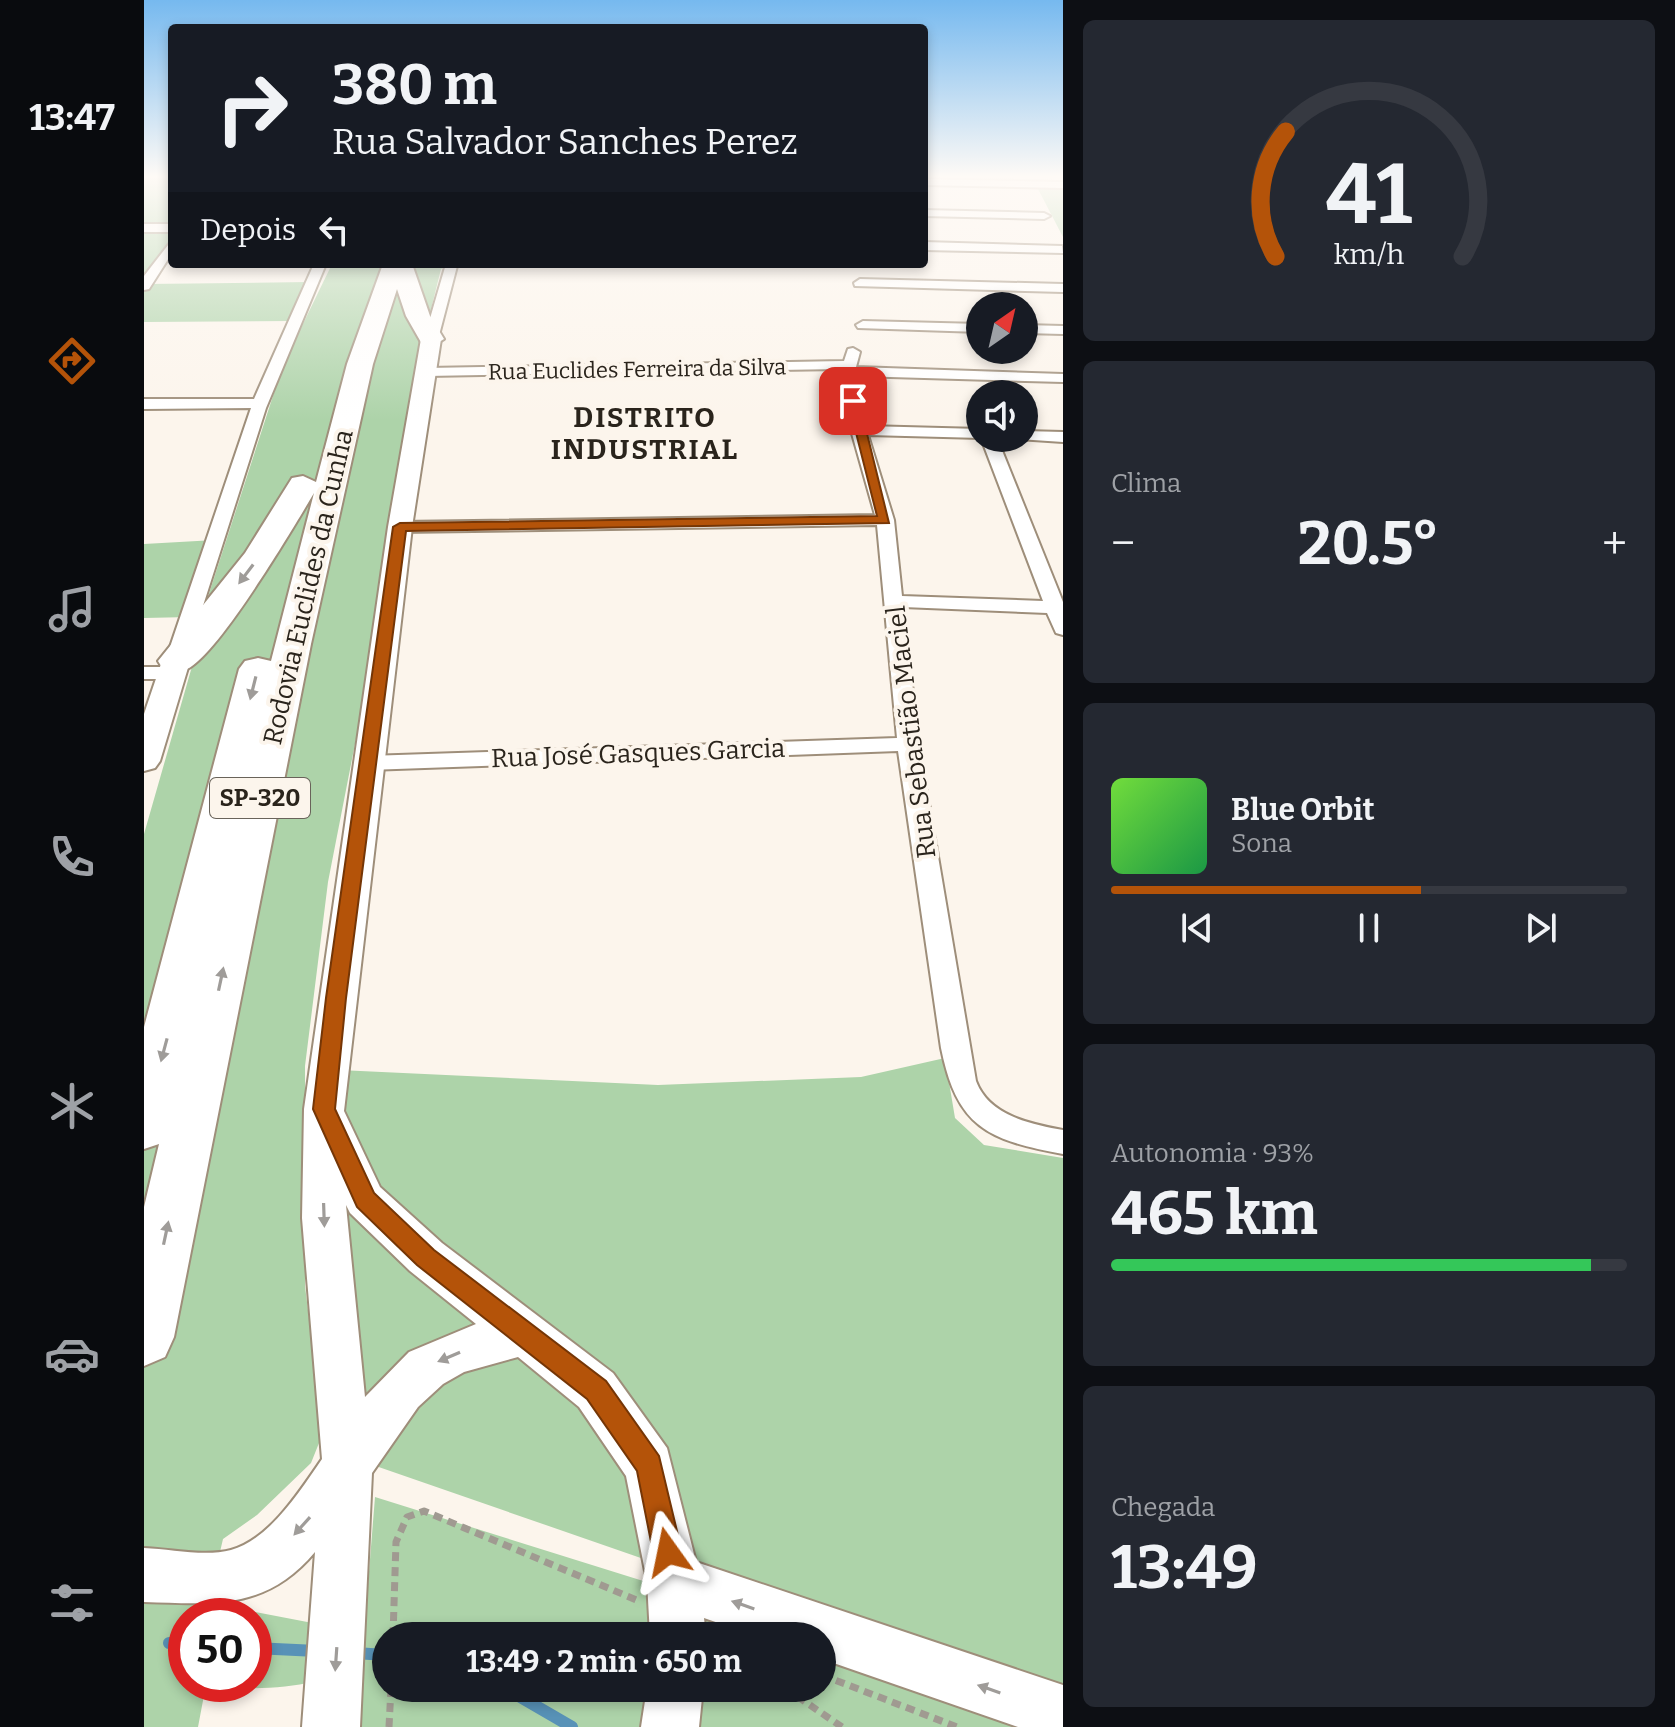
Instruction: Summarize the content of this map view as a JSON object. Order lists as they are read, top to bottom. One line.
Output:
{"streets":{"highway":["Rodovia Euclides da Cunha","SP-320"],"street":["Rua Euclides Ferreira da Silva","Rua Sebastião Maciel","Rua José Gasques Garcia"]},"crossings":[["Rua Euclides Ferreira da Silva","Rua Sebastião Maciel"],["Rua Sebastião Maciel","Rua José Gasques Garcia"]],"districts":["DISTRITO INDUSTRIAL"],"north":"top right","page":{"tabs":"13:47","turn":["380 m","Rua Salvador Sanches Perez"],"then":"Depois","tile":["Clima",["Autonomia · 93%","465 km"],["Chegada","13:49"]],"heat":["−","20.5°","+"],"song":["Blue Orbit","Sona"],"limit":"50","trip":"13:49 · 2 min · 650 m","gauge":["41","km/h"]}}
